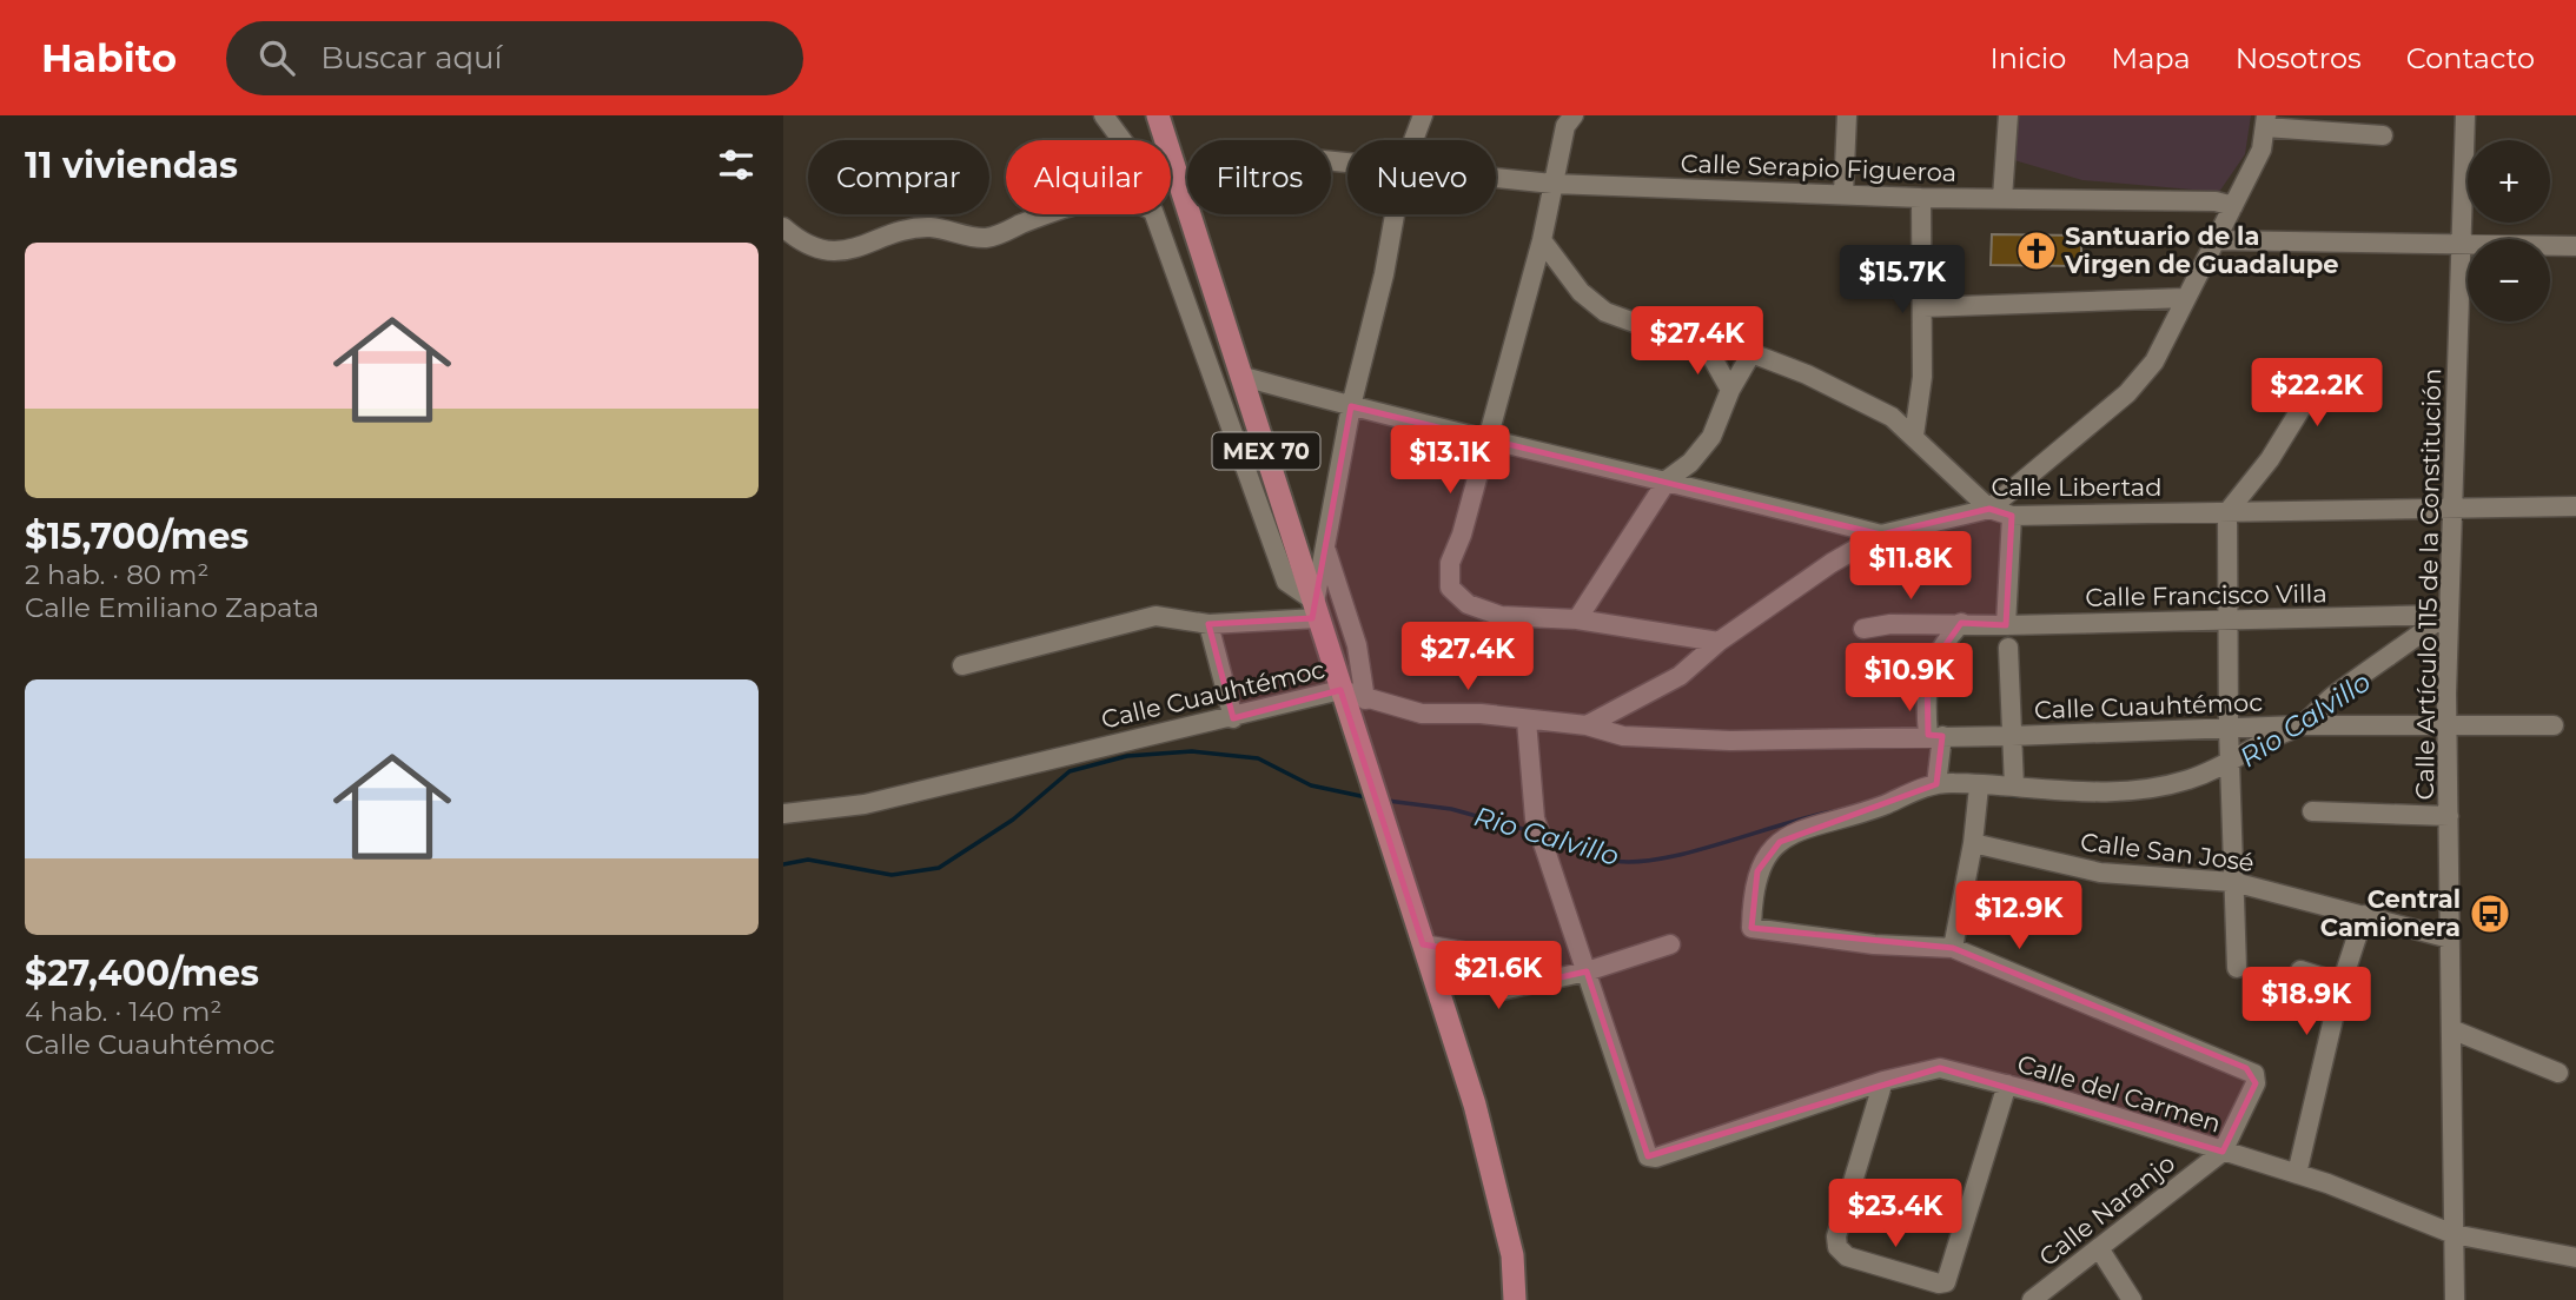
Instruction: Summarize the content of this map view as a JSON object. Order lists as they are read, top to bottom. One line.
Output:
{"streets":{"main road":["MEX 70"],"street":["Calle Serapio Figueroa","Calle Libertad","Calle Artículo 115 de la Constitución","Calle Francisco Villa","Calle Cuauhtémoc","Calle San José","Calle del Carmen","Calle Naranjo"]},"crossings":[["MEX 70","Calle Cuauhtémoc"],["Calle Libertad","Calle Artículo 115 de la Constitución"],["Calle Libertad","Calle Cuauhtémoc"],["Calle Artículo 115 de la Constitución","Calle Francisco Villa"],["Calle Artículo 115 de la Constitución","Calle Cuauhtémoc"],["Calle Artículo 115 de la Constitución","Calle San José"],["Calle Artículo 115 de la Constitución","Calle del Carmen"],["Calle del Carmen","Calle Naranjo"]],"water":["Rio Calvillo"],"places":{"church":["Santuario de la Virgen de Guadalupe"],"bus stop":["Central Camionera"]},"page":{"header":"Habito","search":"Buscar aquí","nav":["Inicio","Mapa","Nosotros","Contacto"],"heading":"11 viviendas","map_buttons":["+","−"],"chip":["Comprar","Alquilar","Filtros","Nuevo"],"list":[{"name":"$15,700/mes","note":"2 hab. · 80 m² · Calle Emiliano Zapata"},{"name":"$27,400/mes","note":"4 hab. · 140 m² · Calle Cuauhtémoc"}],"price":["$15.7K","$27.4K","$22.2K","$13.1K","$11.8K","$27.4K","$10.9K","$12.9K","$21.6K","$18.9K","$23.4K"]}}
